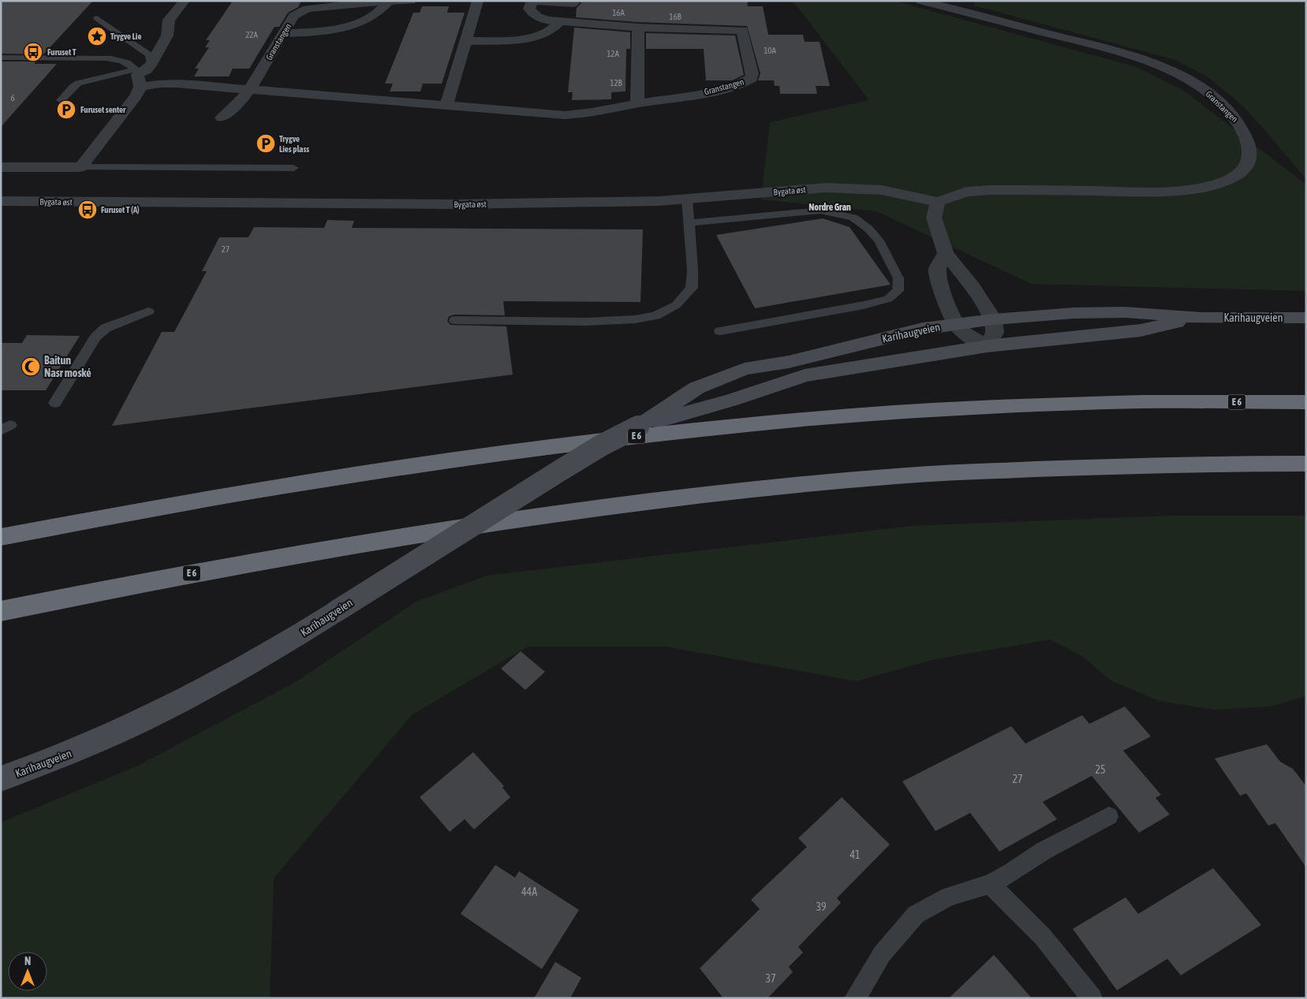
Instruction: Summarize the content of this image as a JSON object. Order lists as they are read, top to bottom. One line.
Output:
{"streets":{"highway":["E 6"],"main road":["Karihaugveien"],"street":["Granstangen","Bygata øst"]},"crossings":[["Granstangen","Bygata øst"]],"districts":["Nordre Gran"],"places":{"place":["Trygve Lie"],"bus stop":["Furuset T","Furuset T (A)"],"parking":["Furuset senter","Trygve Lies plass"],"mosque":["Baitun Nasr moské"]},"house_numbers":["16A","16B","22A","10A","12A","12B","6","27","25","27","41","44A","39","37"],"north":"top"}
